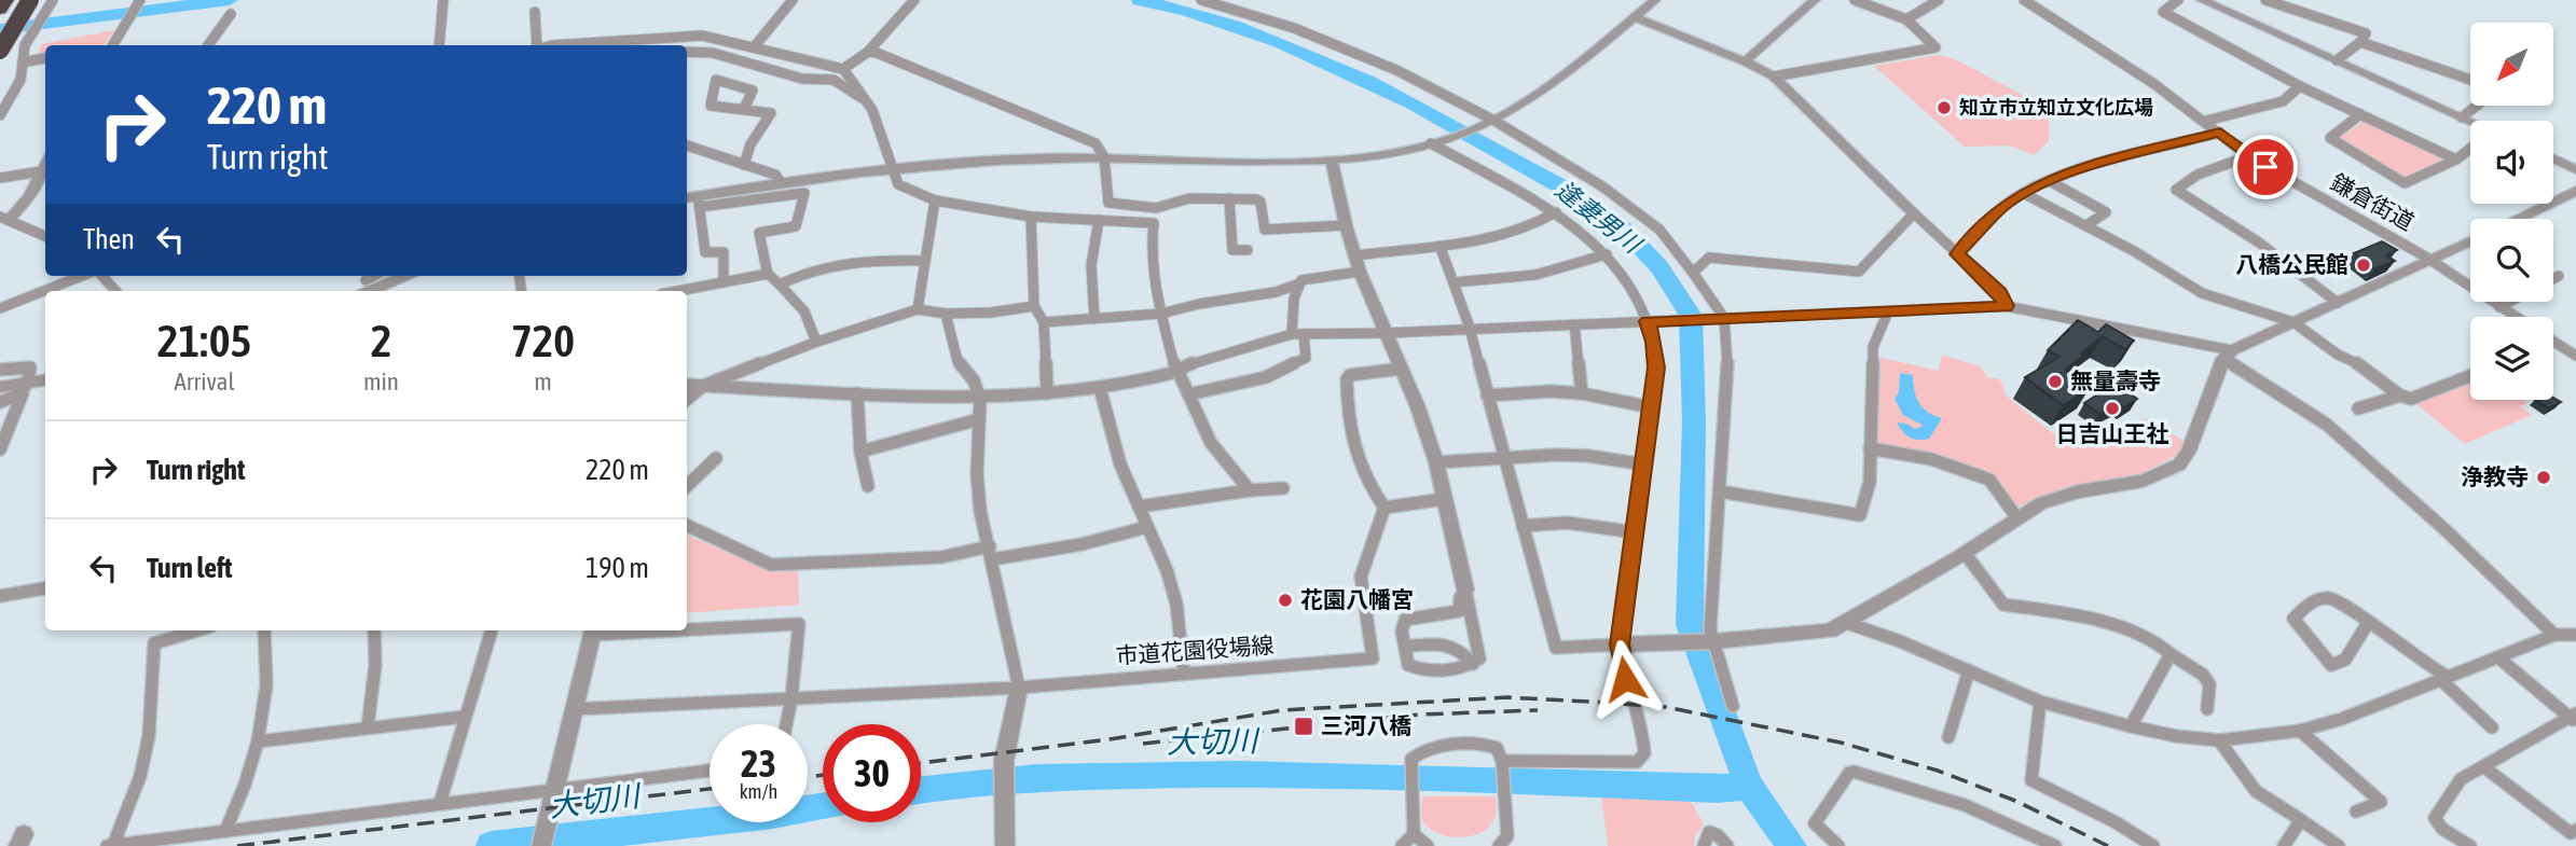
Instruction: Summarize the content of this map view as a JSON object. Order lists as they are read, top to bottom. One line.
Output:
{"streets":{"street":["鎌倉街道","市道花園役場線"]},"water":["逢妻男川","大切川"],"places":{"other":["知立市立知立文化広場","八橋公民館","無量壽寺","日吉山王社","浄教寺","花園八幡宮"],"transit":["三河八橋"]},"north":"bottom left","page":{"turn":["220 m","Turn right"],"then":"Then","eta":["21:05","Arrival","2","min","720","m"],"list":[{"name":"Turn right","value":"220 m"},{"name":"Turn left","value":"190 m"}],"speed":"23 km/h","limit":"30"}}
